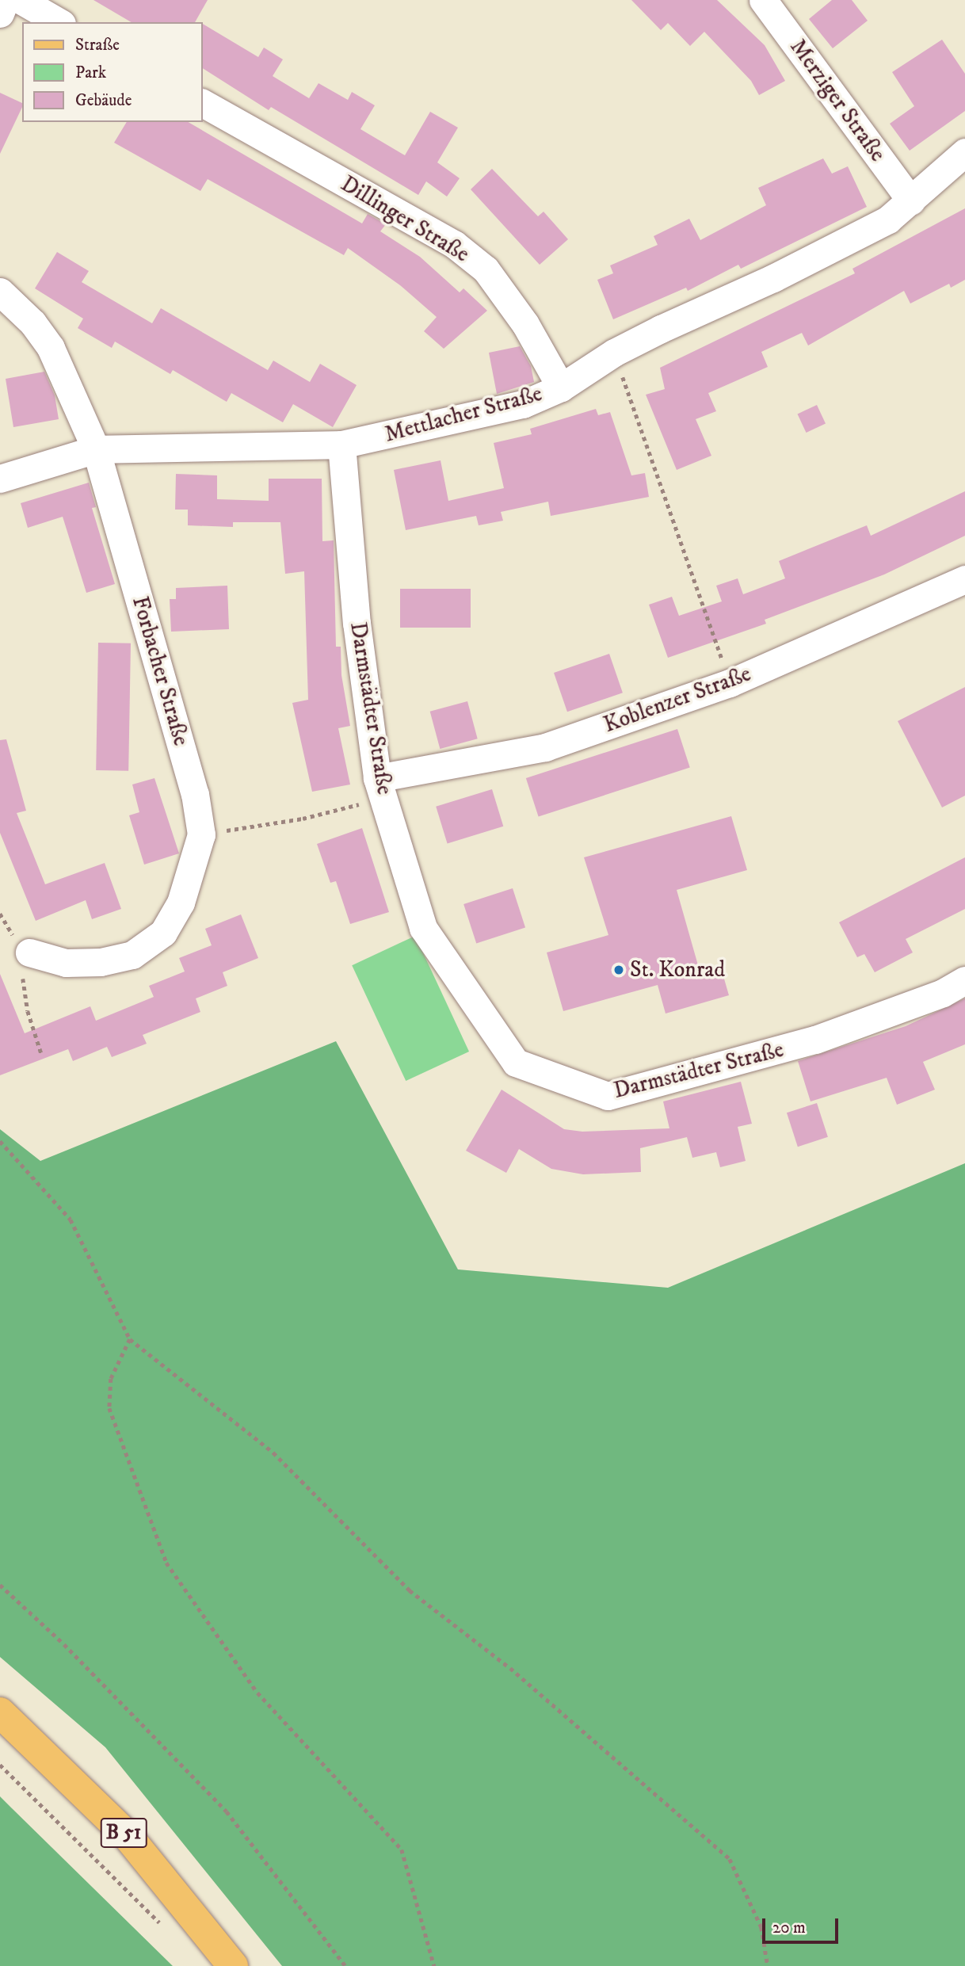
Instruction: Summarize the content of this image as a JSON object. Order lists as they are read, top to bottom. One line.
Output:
{"streets":{"main road":["B 51"],"street":["Merziger Straße","Dillinger Straße","Mettlacher Straße","Forbacher Straße","Koblenzer Straße","Darmstädter Straße"]},"crossings":[["Merziger Straße","Mettlacher Straße"],["Dillinger Straße","Mettlacher Straße"],["Mettlacher Straße","Forbacher Straße"],["Mettlacher Straße","Darmstädter Straße"],["Koblenzer Straße","Darmstädter Straße"]],"places":["St. Konrad"],"legend":["Straße","Park","Gebäude"],"scale_bar":"20 m"}
